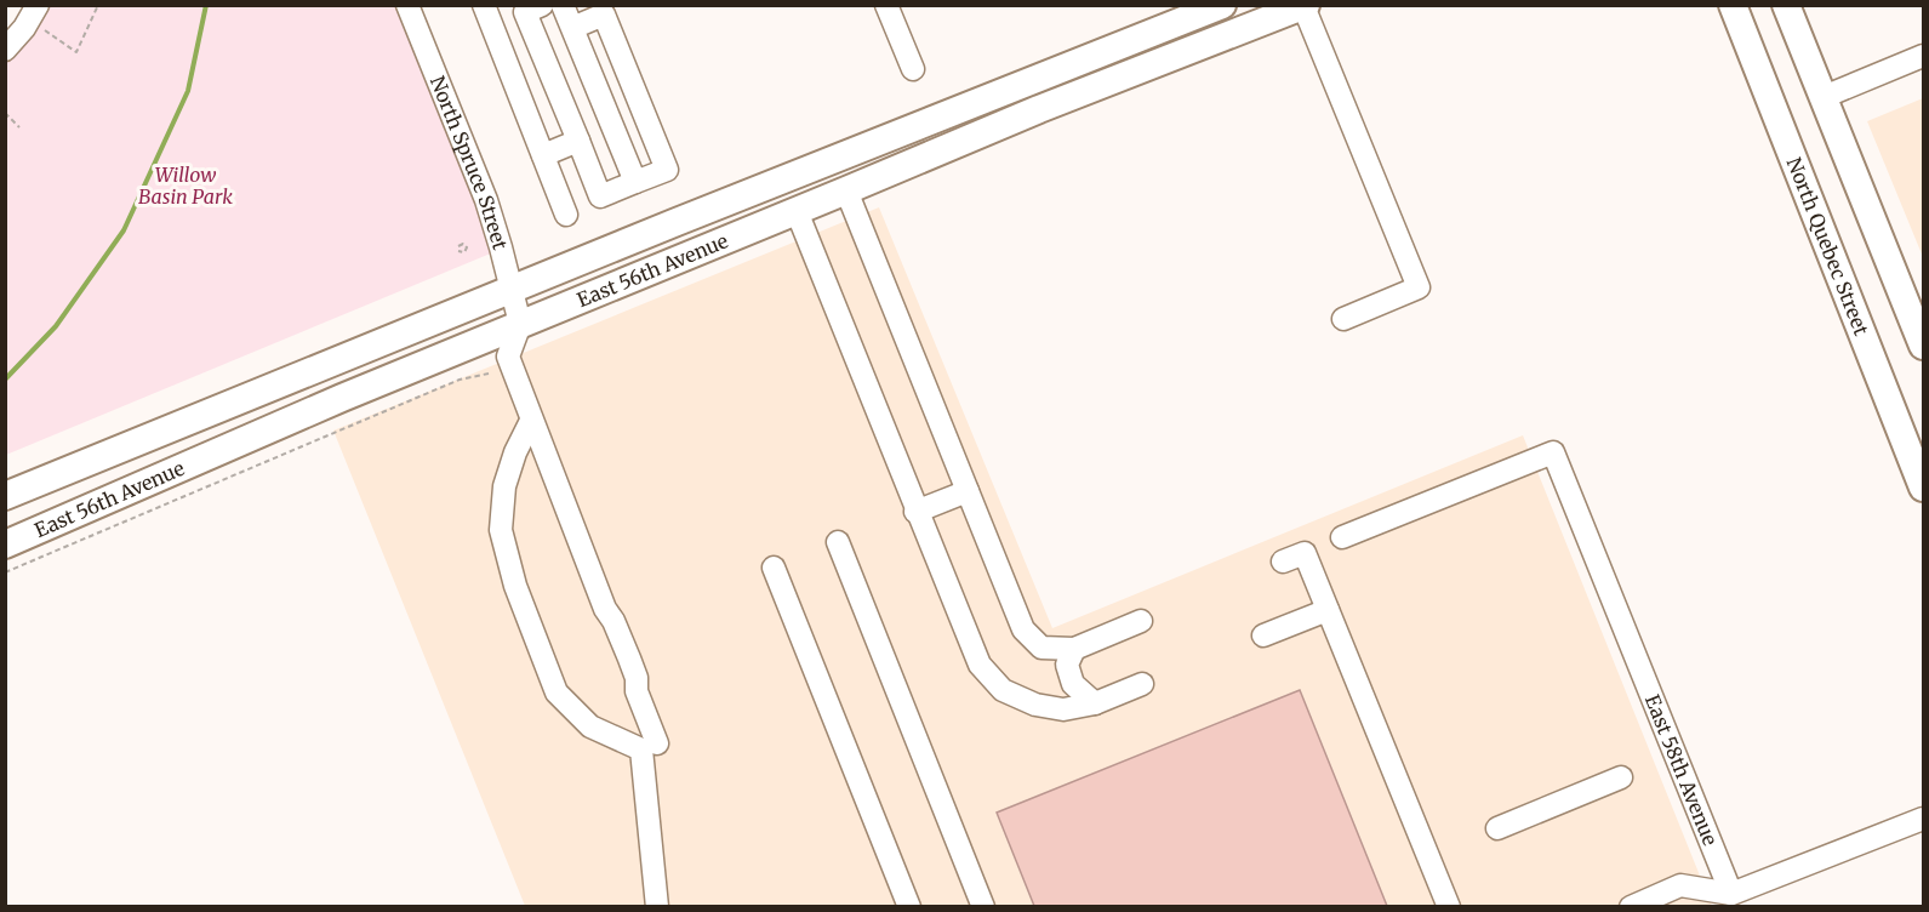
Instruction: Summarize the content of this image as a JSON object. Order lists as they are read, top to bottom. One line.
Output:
{"streets":{"main road":["North Quebec Street","East 56th Avenue"],"street":["North Spruce Street","East 58th Avenue"]},"crossings":[["North Spruce Street","East 56th Avenue"]],"parks":["Willow Basin Park"]}
